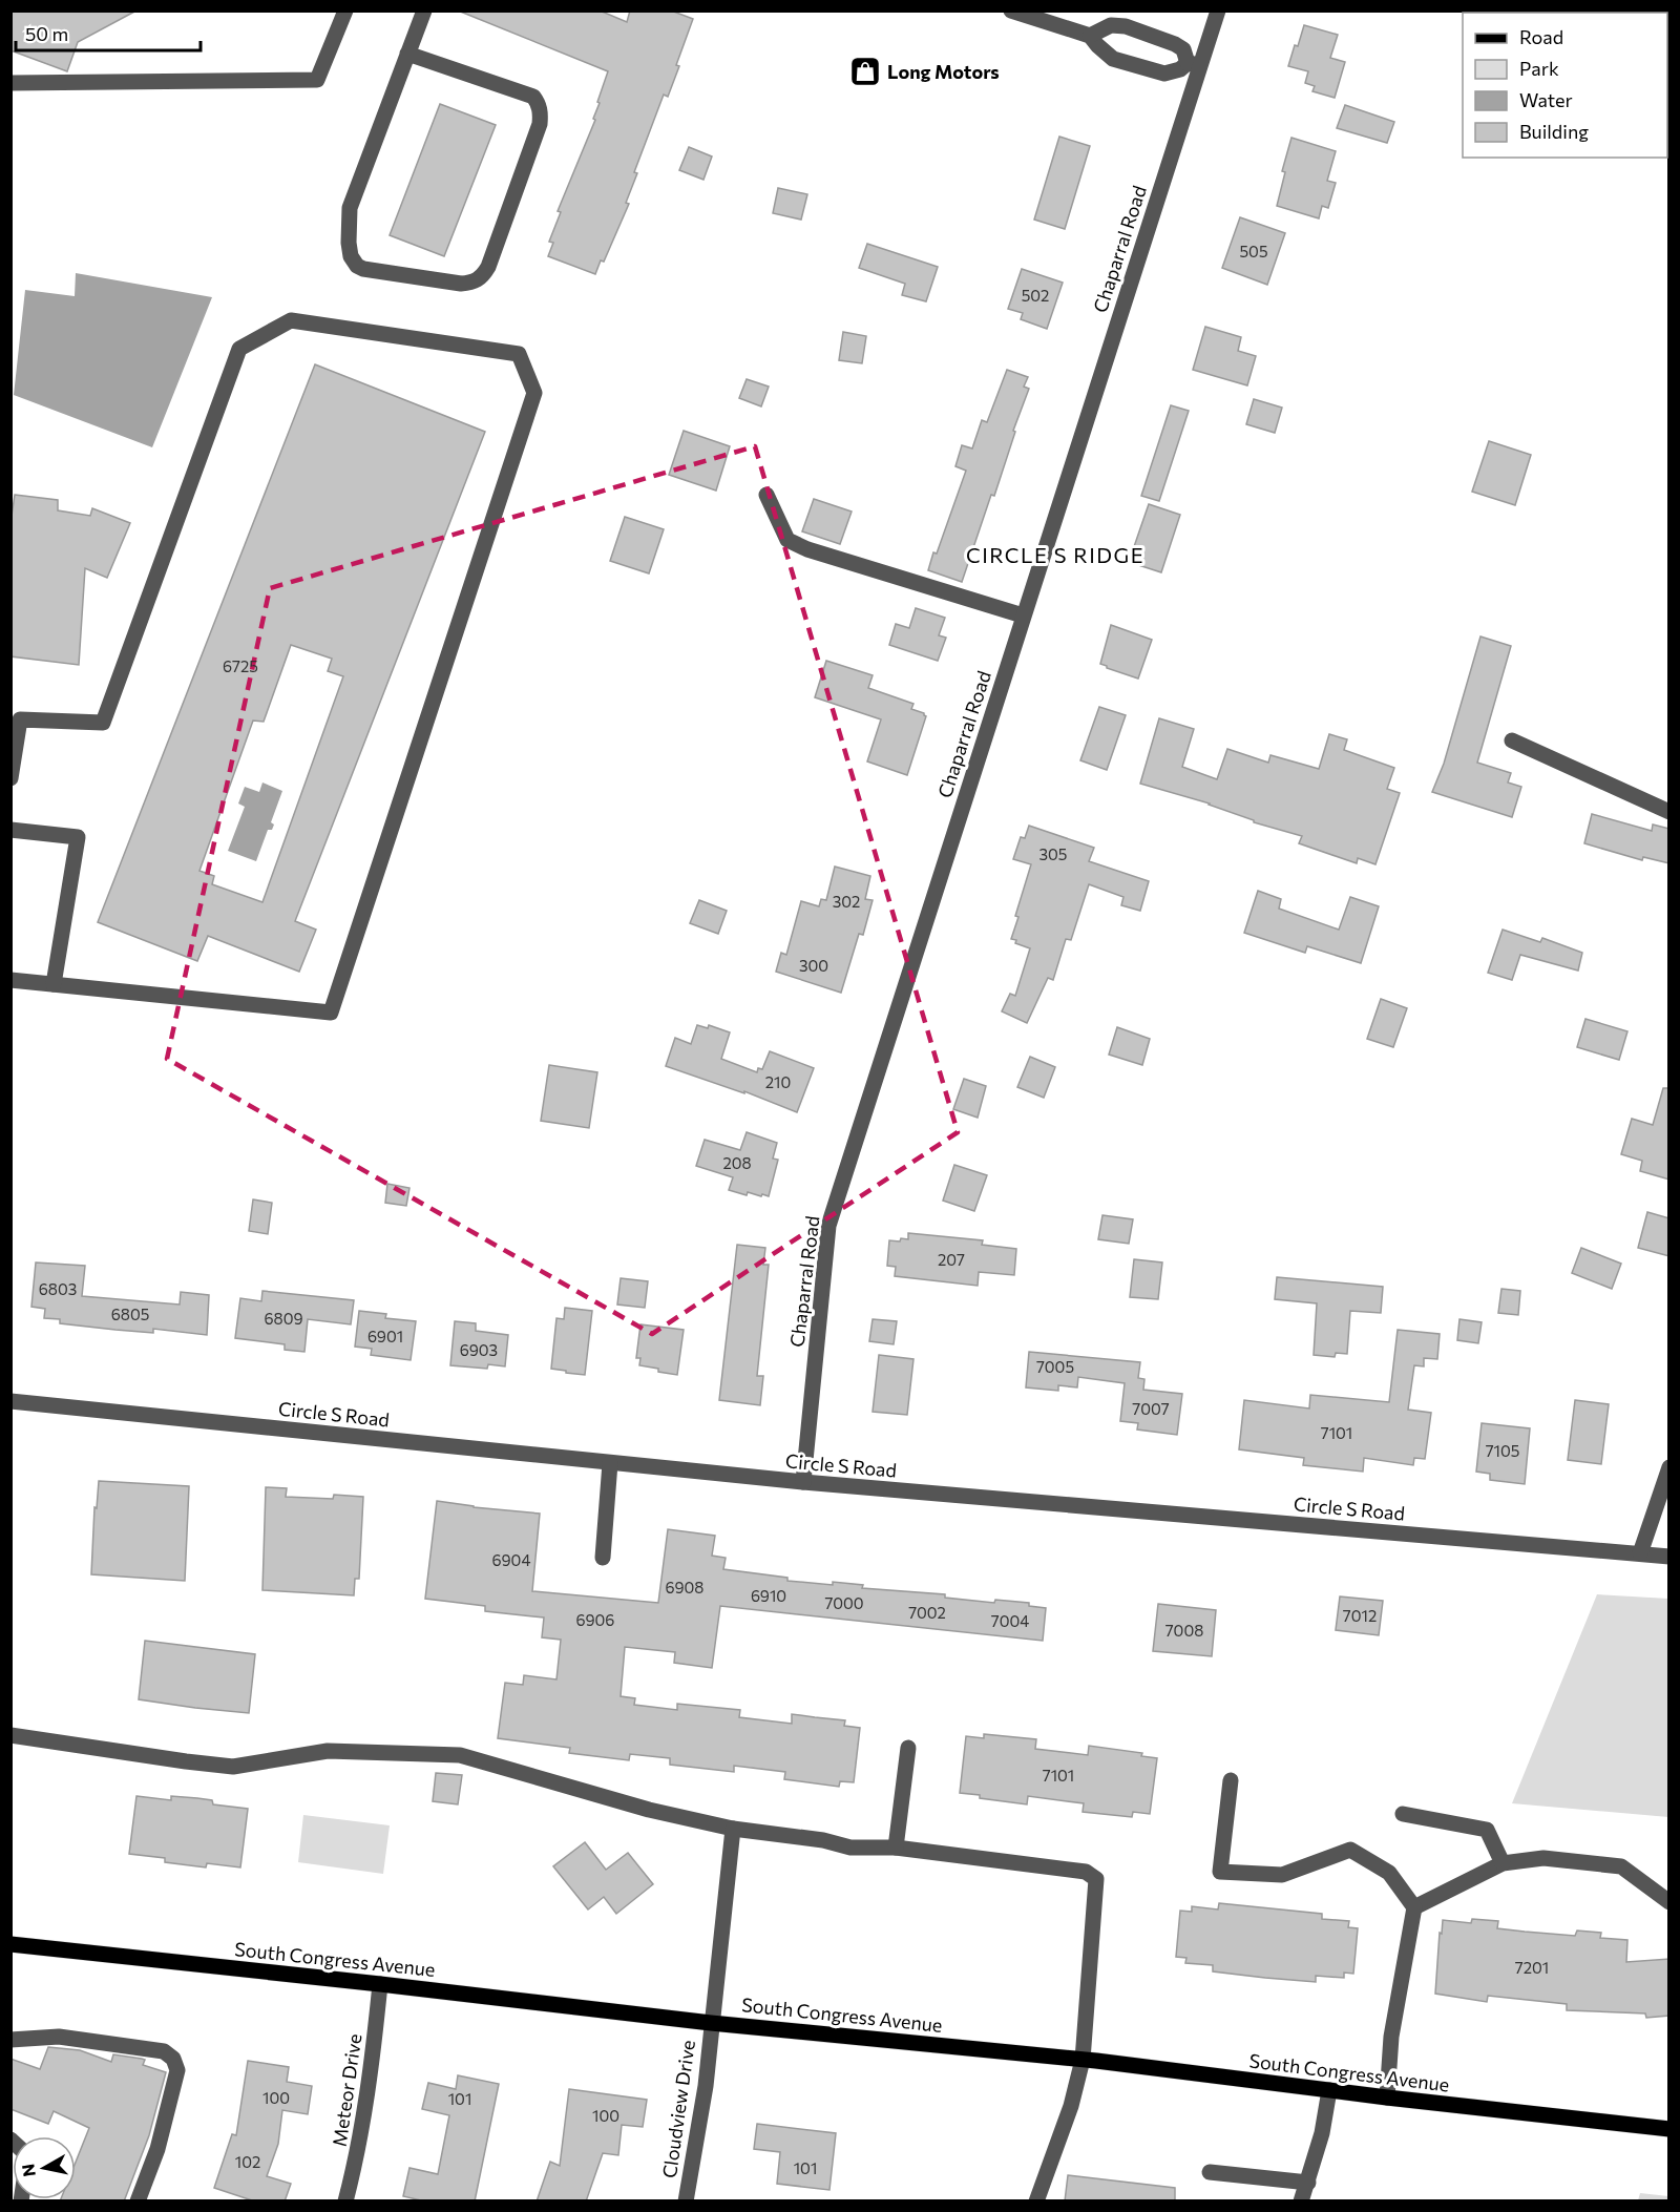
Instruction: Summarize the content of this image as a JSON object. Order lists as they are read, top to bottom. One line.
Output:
{"streets":{"main road":["South Congress Avenue"],"street":["Chaparral Road","Circle S Road","Meteor Drive","Cloudview Drive"]},"crossings":[["Chaparral Road","Circle S Road"],["South Congress Avenue","Meteor Drive"],["South Congress Avenue","Cloudview Drive"]],"districts":["CIRCLE S RIDGE"],"places":{"shop":["Long Motors"]},"house_numbers":["505","502","6725","305","302","300","210","208","207","6803","6805","6809","6901","6903","7005","7007","7101","7105","6904","6908","6910","7000","7002","7012","6906","7004","7008","7101","7201","100","101","100","102","101"],"legend":["Road","Park","Water","Building"],"scale_bar":"50 m","north":"left"}
